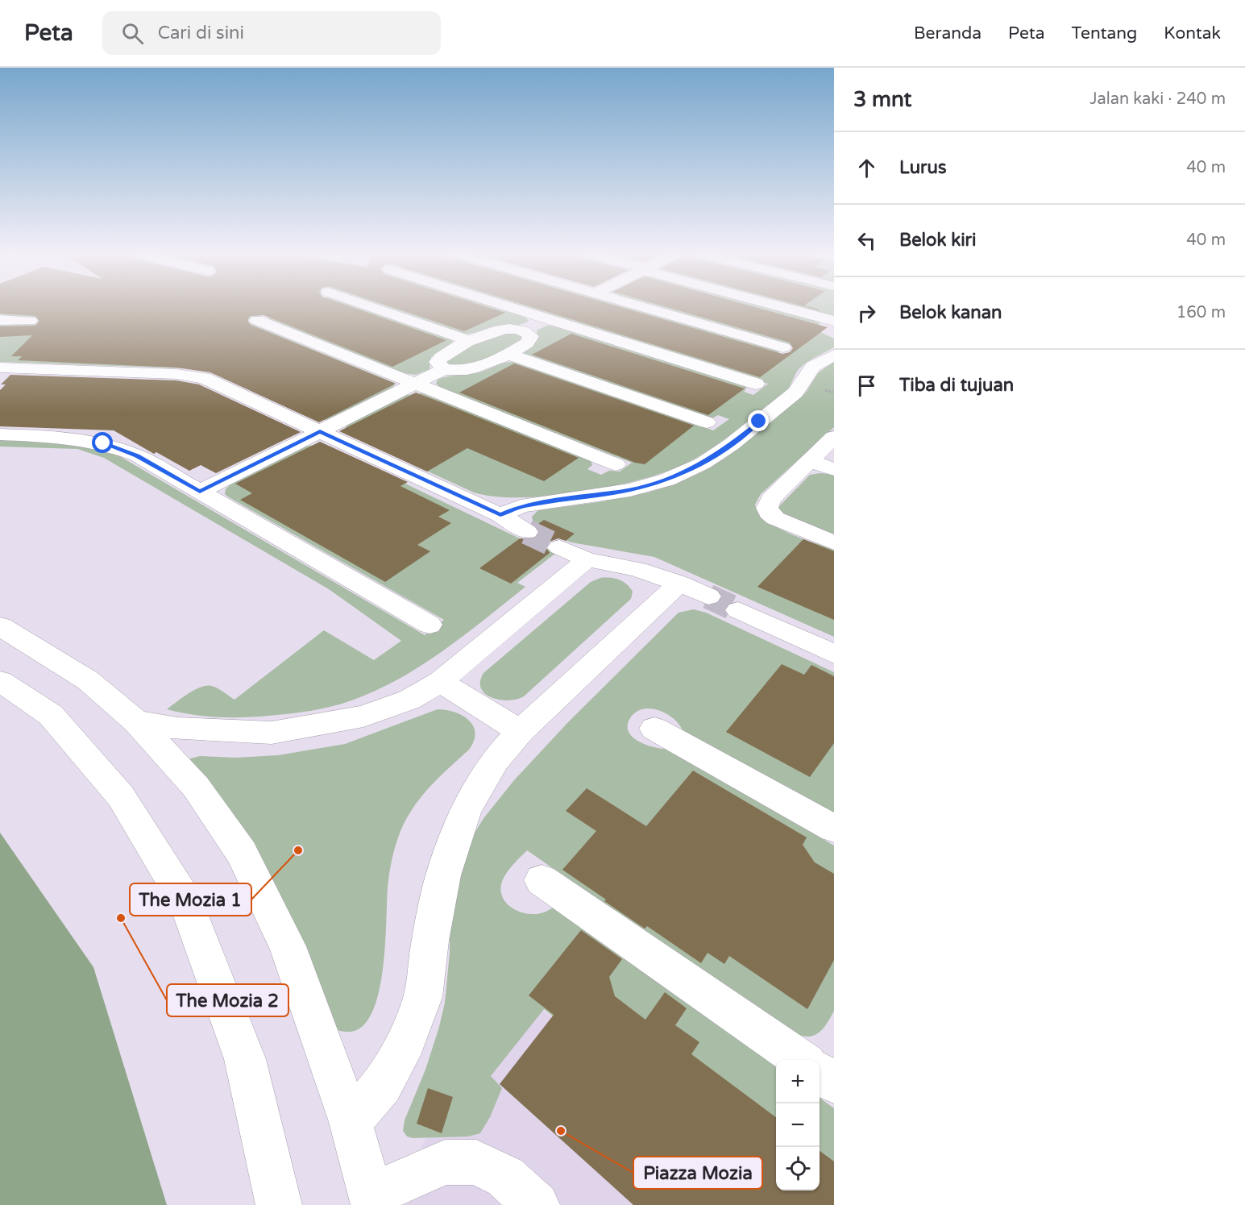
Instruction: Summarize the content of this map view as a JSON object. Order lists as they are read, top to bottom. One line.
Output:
{"places":["The Mozia 1","The Mozia 2","Piazza Mozia"],"page":{"header":"Peta","search":"Cari di sini","nav":["Beranda","Peta","Tentang","Kontak"],"heading":["3 mnt","Jalan kaki · 240 m"],"list":[["Lurus","40 m"],["Belok kiri","40 m"],["Belok kanan","160 m"],"Tiba di tujuan"],"map_buttons":["+","−"]}}
